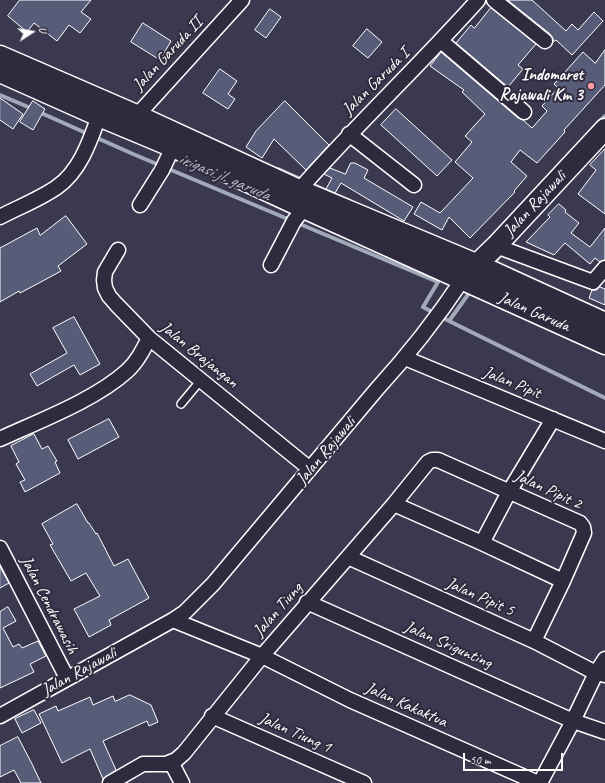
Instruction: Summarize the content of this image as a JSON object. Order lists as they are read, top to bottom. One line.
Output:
{"streets":{"main road":["Jalan Rajawali","Jalan Garuda"],"street":["Jalan Garuda II","Jalan Garuda I","Jalan Brajangan","Jalan Pipit","Jalan Pipit 2","Jalan Pipit 5","Jalan Cendrawasih","Jalan Tiung","Jalan Srigunting","Jalan Kakaktua","Jalan Tiung 1"]},"crossings":[["Jalan Garuda I","Jalan Garuda"],["Jalan Rajawali","Jalan Garuda"],["Jalan Rajawali","Jalan Brajangan"],["Jalan Rajawali","Jalan Pipit"],["Jalan Rajawali","Jalan Cendrawasih"],["Jalan Rajawali","Jalan Kakaktua"],["Jalan Pipit 2","Jalan Pipit 5"],["Jalan Pipit 2","Jalan Tiung"],["Jalan Pipit 5","Jalan Tiung"],["Jalan Tiung","Jalan Srigunting"],["Jalan Tiung","Jalan Kakaktua"],["Jalan Tiung","Jalan Tiung 1"]],"water":["irigasi jl. garuda"],"places":["Indomaret Rajawali Km 3"],"scale_bar":"50 m","north":"right"}
